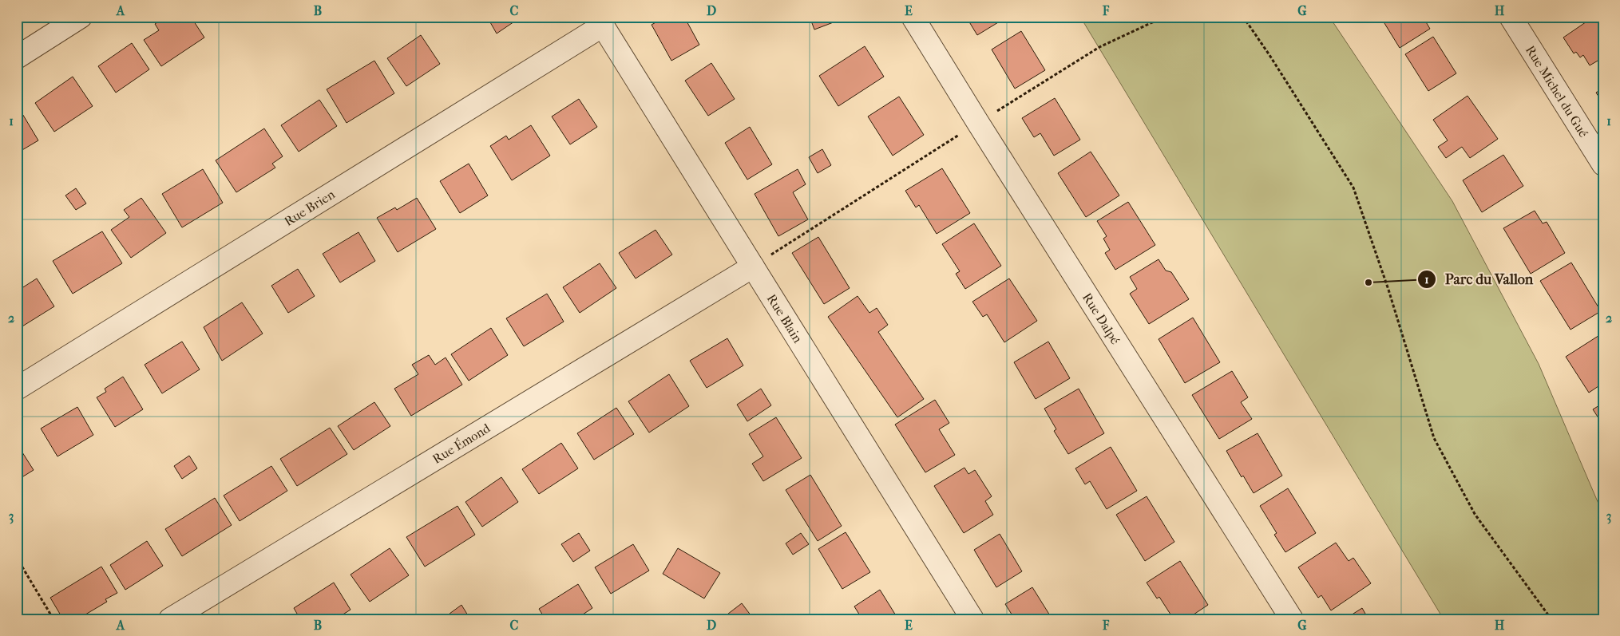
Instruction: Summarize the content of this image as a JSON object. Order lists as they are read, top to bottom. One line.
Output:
{"streets":{"street":["Rue Michel du Gué","Rue Brien","Rue Blain","Rue Dalpé","Rue Émond"]},"crossings":[["Rue Brien","Rue Blain"],["Rue Blain","Rue Émond"]],"places":["Parc du Vallon"],"grid":{"columns":["A","B","C","D","E","F","G","H"],"rows":["1","2","3"]}}
